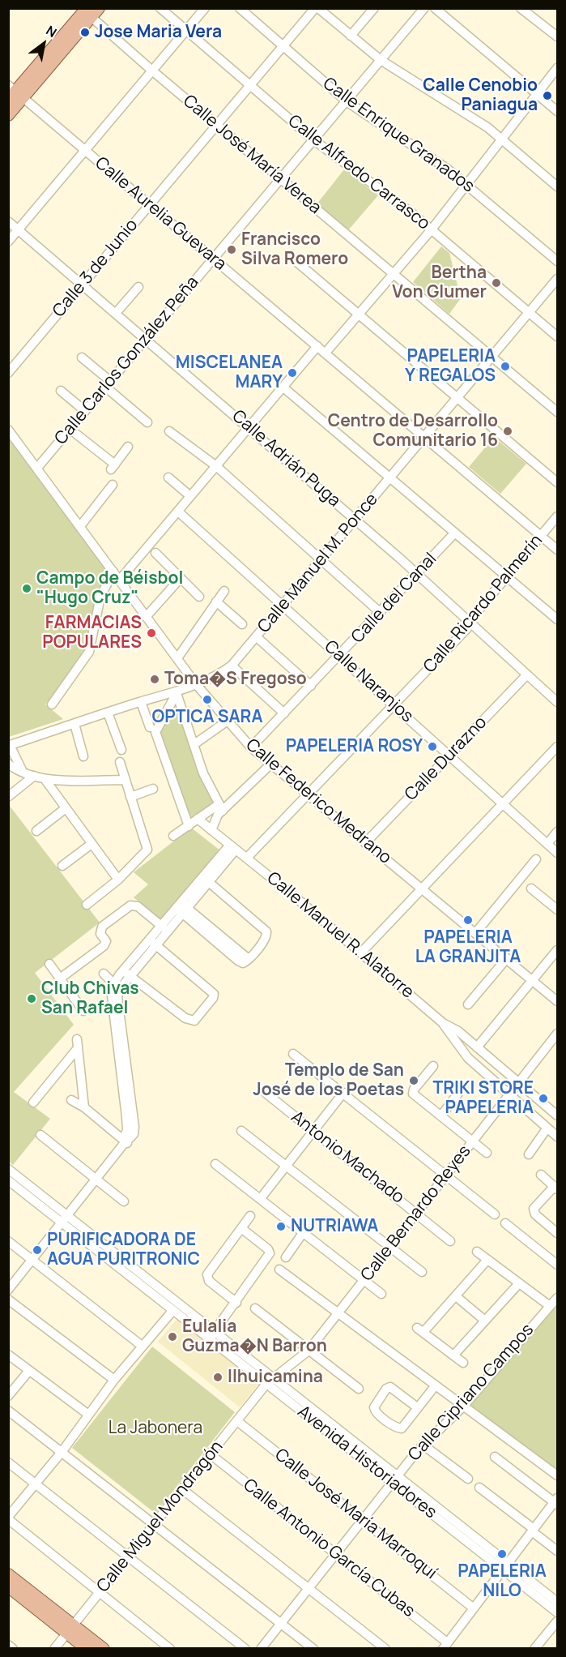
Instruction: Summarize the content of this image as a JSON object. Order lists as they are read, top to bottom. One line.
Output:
{"streets":{"street":["Calle Enrique Granados","Calle José María Verea","Calle Alfredo Carrasco","Calle Aurelia Guevara","Calle 3 de Junio","Calle Carlos González Peña","Calle Adrián Puga","Calle Manuel M. Ponce","Calle del Canal","Calle Ricardo Palmerín","Calle Naranjos","Calle Durazno","Calle Federico Medrano","Calle Manuel R. Alatorre","Antonio Machado","Calle Bernardo Reyes","Calle Cipriano Campos","Avenida Historiadores","Calle José María Marroquí","Calle Miguel Mondragón","Calle Antonio García Cubas"]},"crossings":[["Calle Enrique Granados","Calle 3 de Junio"],["Calle Enrique Granados","Calle Carlos González Peña"],["Calle José María Verea","Calle 3 de Junio"],["Calle José María Verea","Calle Carlos González Peña"],["Calle José María Verea","Calle Manuel M. Ponce"],["Calle Alfredo Carrasco","Calle 3 de Junio"],["Calle Alfredo Carrasco","Calle Carlos González Peña"],["Calle Alfredo Carrasco","Calle Manuel M. Ponce"],["Calle Aurelia Guevara","Calle 3 de Junio"],["Calle Aurelia Guevara","Calle Carlos González Peña"],["Calle Aurelia Guevara","Calle Manuel M. Ponce"],["Calle Aurelia Guevara","Calle Ricardo Palmerín"],["Calle 3 de Junio","Calle Adrián Puga"],["Calle Carlos González Peña","Calle Adrián Puga"],["Calle Carlos González Peña","Calle Federico Medrano"],["Calle Adrián Puga","Calle Manuel M. Ponce"],["Calle Adrián Puga","Calle del Canal"],["Calle Adrián Puga","Calle Ricardo Palmerín"],["Calle Adrián Puga","Calle Durazno"],["Calle Manuel M. Ponce","Calle Naranjos"],["Calle Manuel M. Ponce","Calle Federico Medrano"],["Calle del Canal","Calle Naranjos"],["Calle del Canal","Calle Federico Medrano"],["Calle Ricardo Palmerín","Calle Naranjos"],["Calle Ricardo Palmerín","Calle Federico Medrano"],["Calle Ricardo Palmerín","Calle Manuel R. Alatorre"],["Calle Naranjos","Calle Durazno"],["Calle Durazno","Calle Federico Medrano"],["Calle Manuel R. Alatorre","Calle Bernardo Reyes"],["Antonio Machado","Calle Bernardo Reyes"],["Calle Bernardo Reyes","Avenida Historiadores"],["Calle Bernardo Reyes","Calle Miguel Mondragón"],["Calle Cipriano Campos","Avenida Historiadores"],["Calle Cipriano Campos","Calle José María Marroquí"],["Calle Cipriano Campos","Calle Antonio García Cubas"],["Avenida Historiadores","Calle Miguel Mondragón"],["Calle José María Marroquí","Calle Miguel Mondragón"],["Calle Miguel Mondragón","Calle Antonio García Cubas"]],"parks":["La Jabonera"],"places":["Jose Maria Vera","Calle Cenobio Paniagua","Francisco Silva Romero","Bertha Von Glumer","PAPELERIA Y REGALOS","MISCELANEA MARY","Centro de Desarrollo Comunitario 16","Campo de Béisbol \"Hugo Cruz\"","FARMACIAS POPULARES","Toma�S Fregoso","OPTICA SARA","PAPELERIA ROSY","PAPELERIA LA GRANJITA","Club Chivas San Rafael","Templo de San José de los Poetas","TRIKI STORE PAPELERIA","NUTRIAWA","PURIFICADORA DE AGUA PURITRONIC","Eulalia Guzma�N Barron","Ilhuicamina","PAPELERIA NILO"],"north":"top right"}
